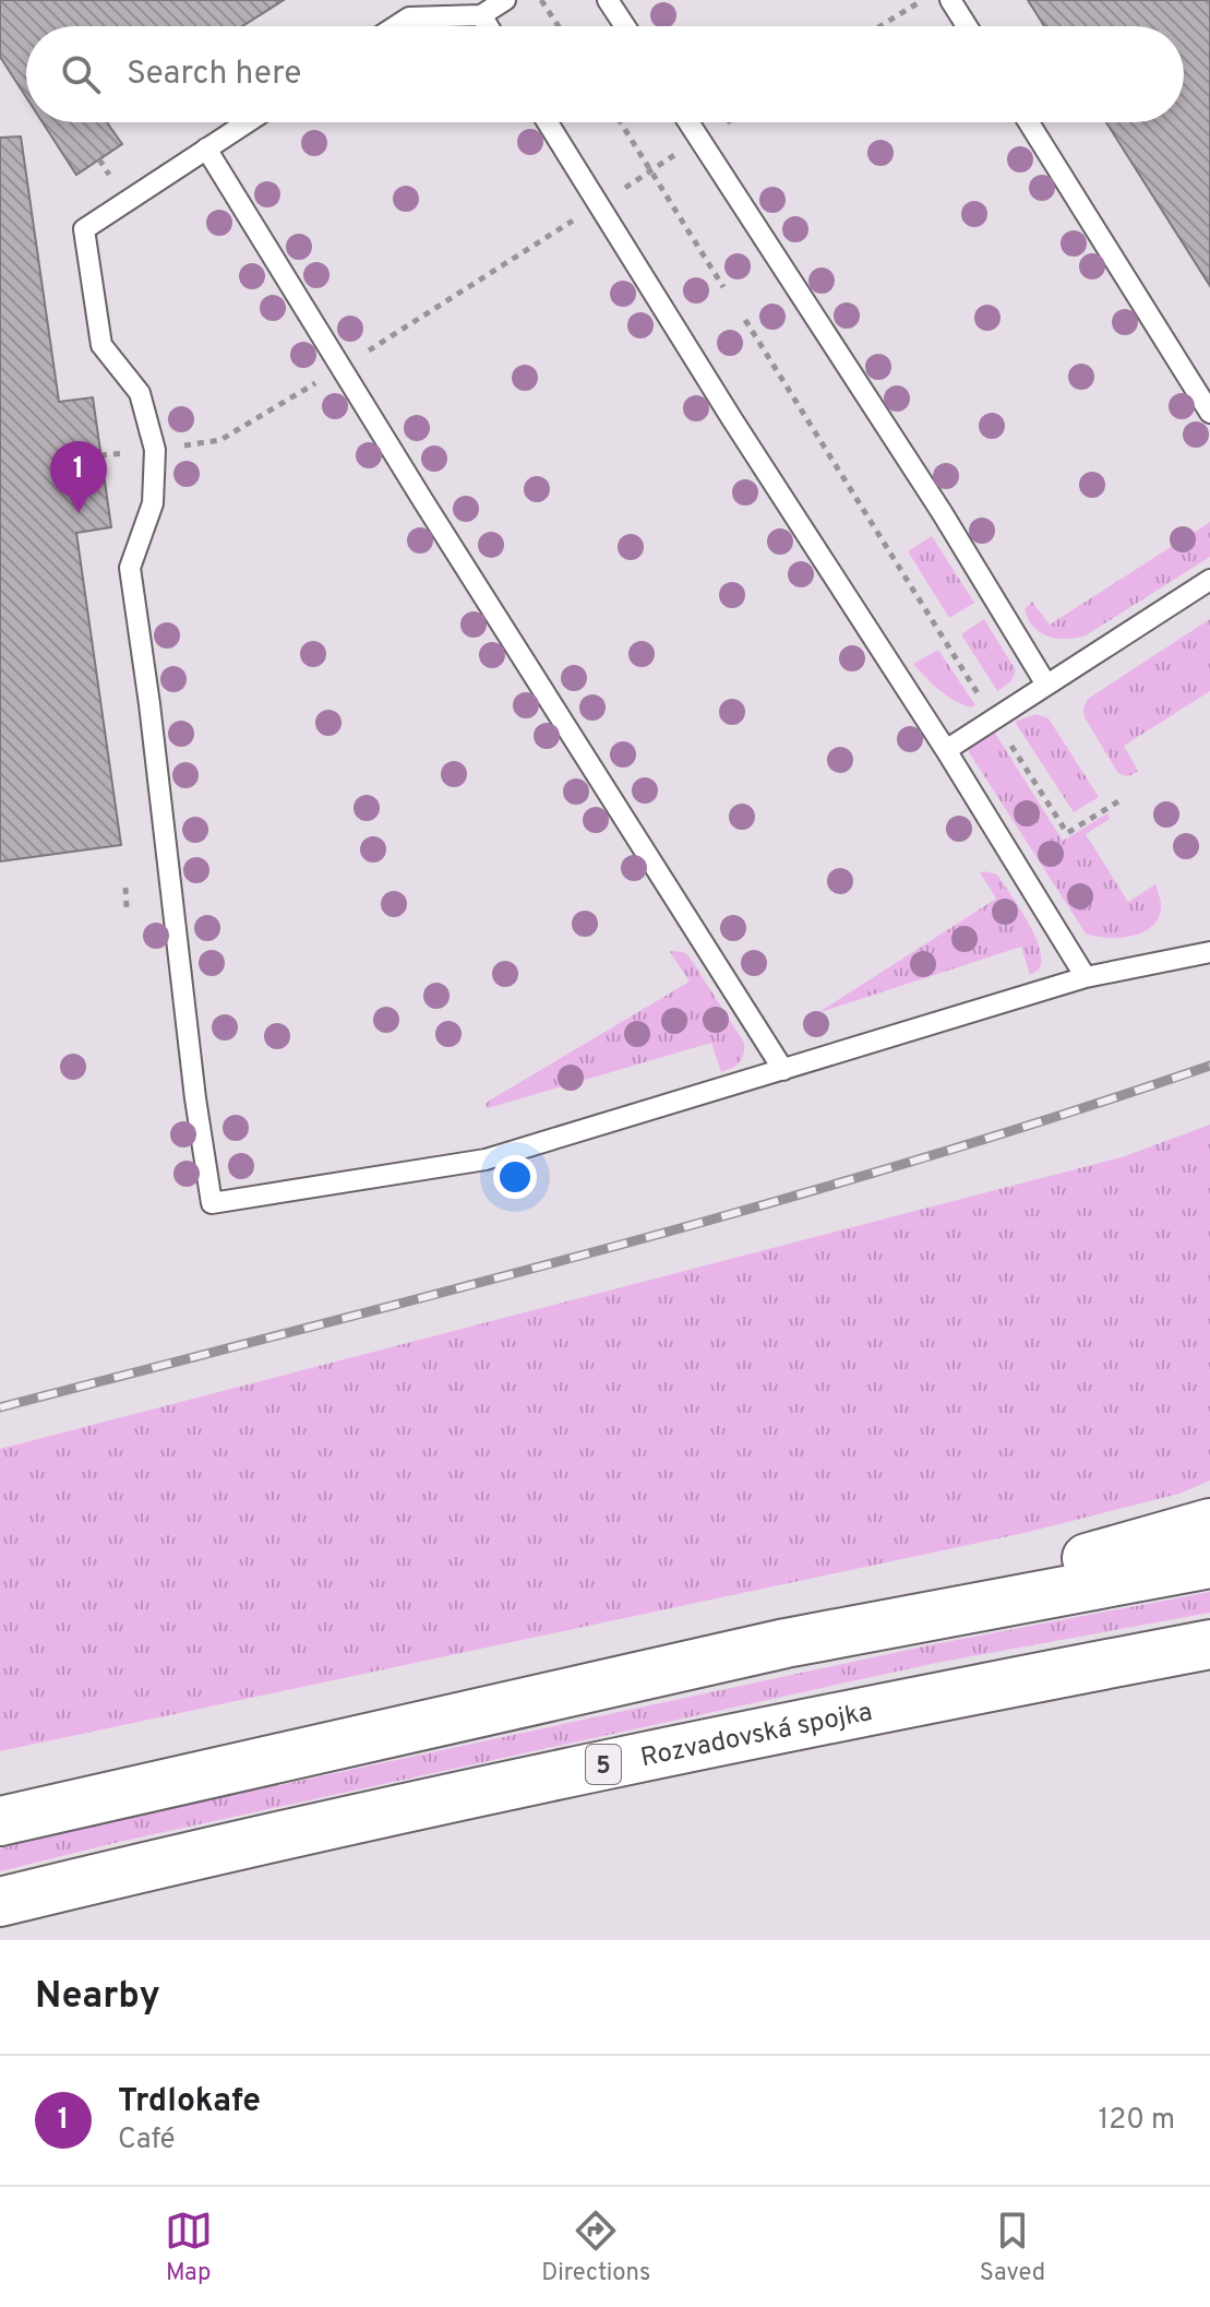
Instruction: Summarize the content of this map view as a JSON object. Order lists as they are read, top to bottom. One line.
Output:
{"streets":{"highway":["Rozvadovská spojka","5"]},"page":{"search":"Search here","pins":"1","heading":"Nearby","list":[{"mark":"1","name":"Trdlokafe","note":"Café","value":"120 m"}],"nav":["Map","Directions","Saved"]}}
